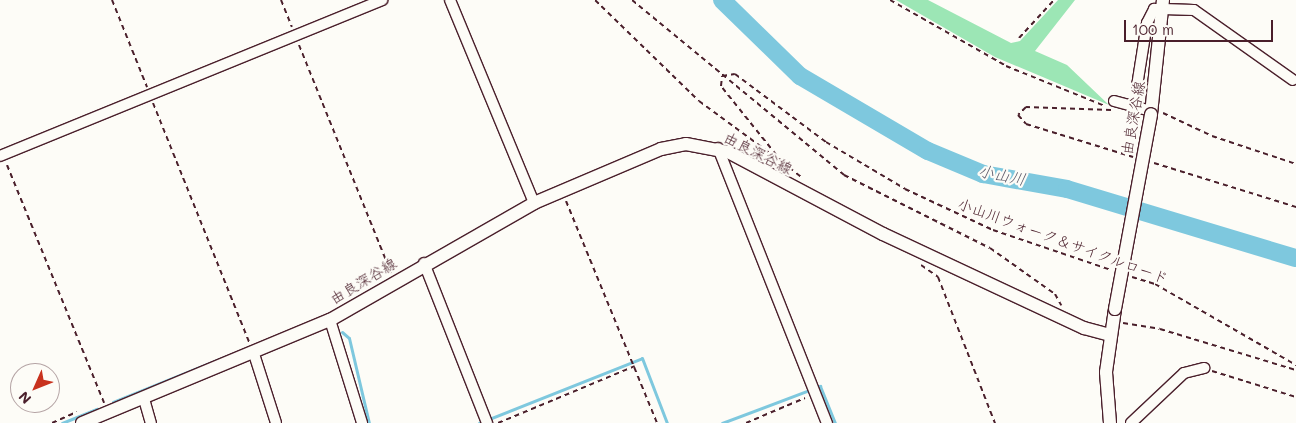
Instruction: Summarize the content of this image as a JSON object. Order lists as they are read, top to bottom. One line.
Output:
{"streets":{"main road":["由良深谷線"],"path":["小山川ウォーク＆サイクルロード"]},"water":["小山川"],"scale_bar":"100 m","north":"bottom left"}
